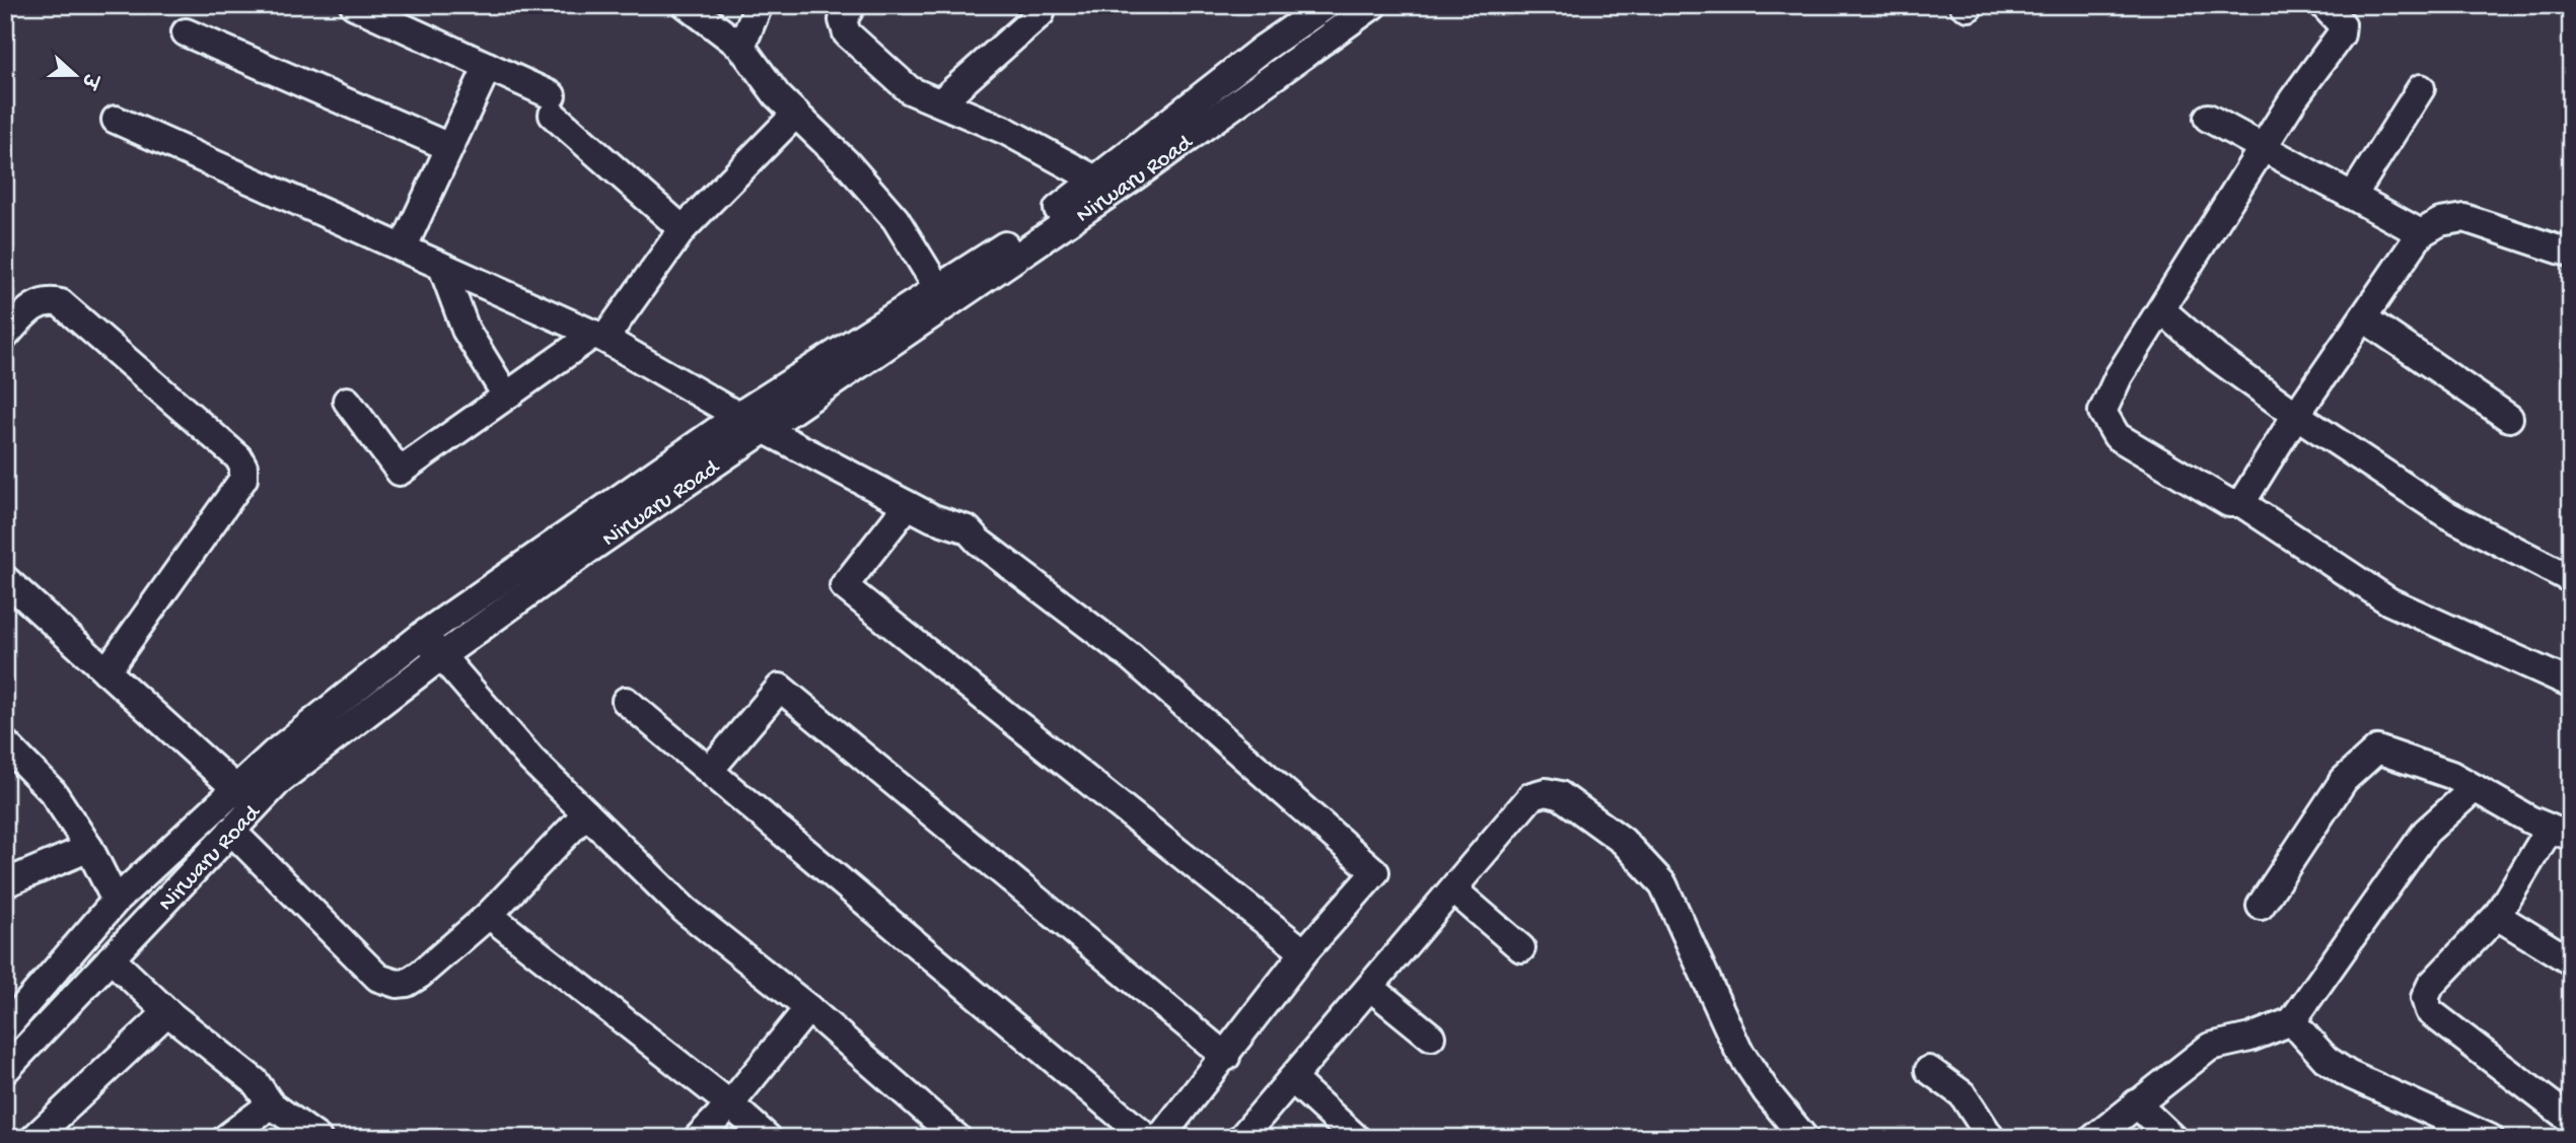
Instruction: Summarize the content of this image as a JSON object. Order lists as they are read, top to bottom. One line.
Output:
{"streets":{"street":["Nirwaru Road"]},"north":"right"}
